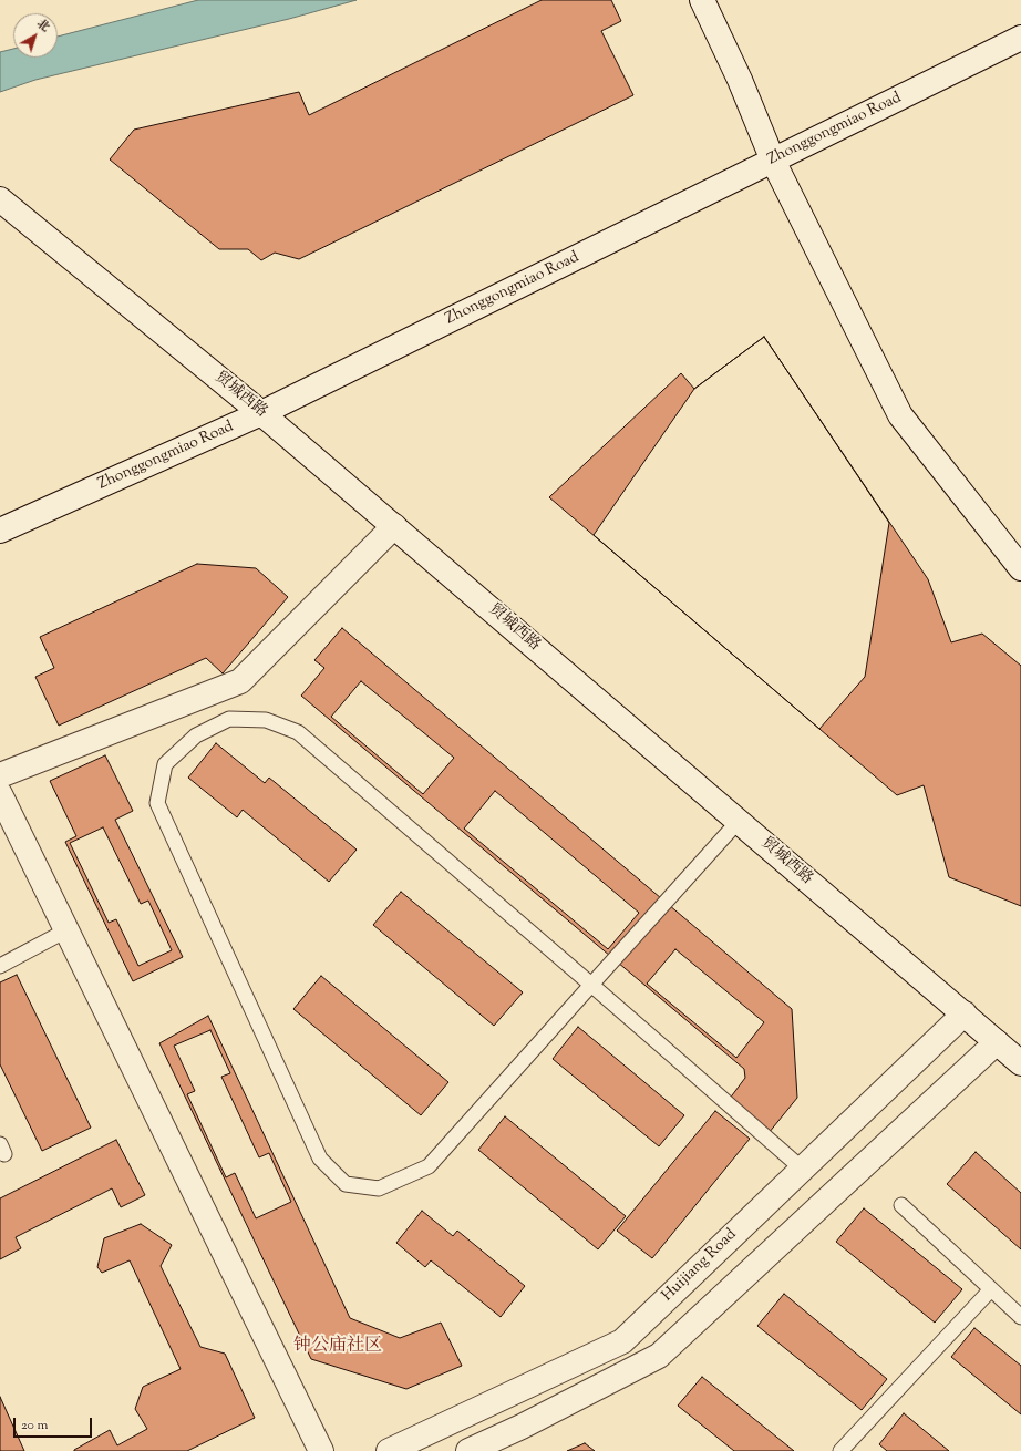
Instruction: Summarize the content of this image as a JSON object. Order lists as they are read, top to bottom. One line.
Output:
{"streets":{"street":["Zhonggongmiao Road","贸城西路","Huijiang Road"]},"crossings":[["Zhonggongmiao Road","贸城西路"],["贸城西路","Huijiang Road"]],"districts":["钟公庙社区"],"scale_bar":"20 m","north":"top right"}
